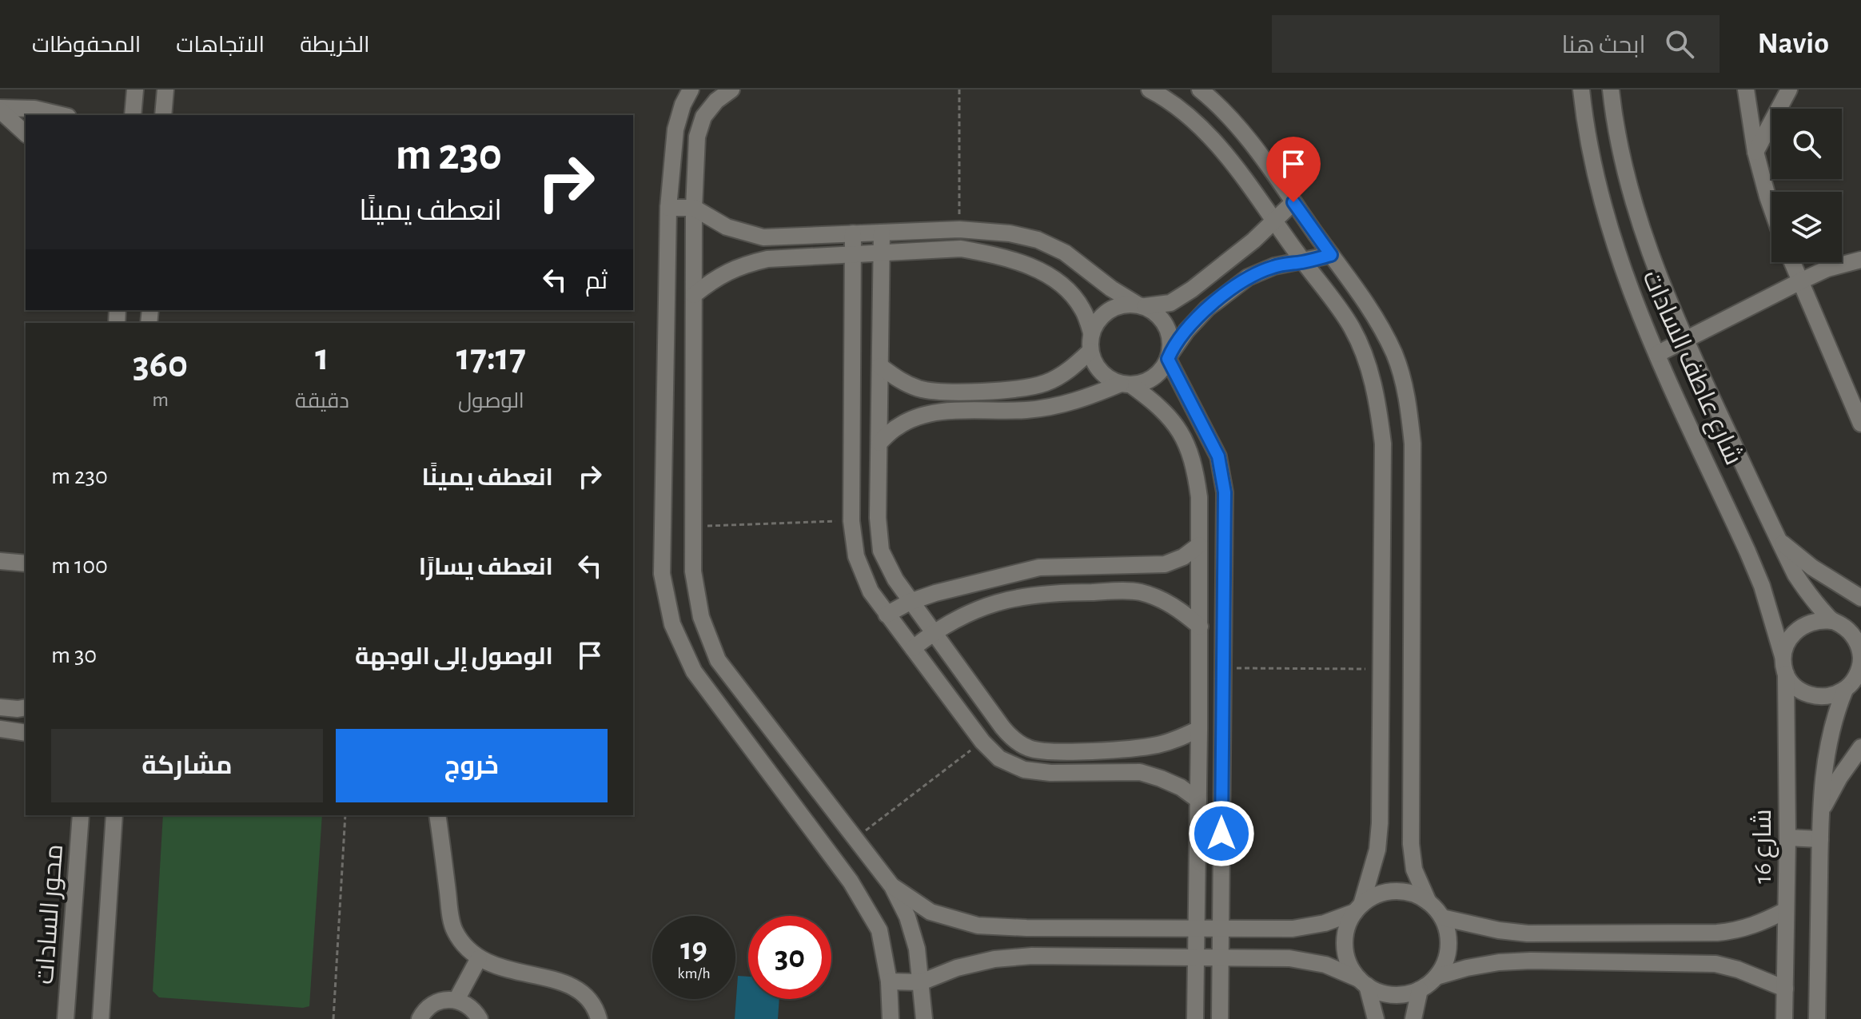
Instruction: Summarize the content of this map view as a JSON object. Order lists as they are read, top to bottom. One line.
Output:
{"streets":{"street":["شارع عاطف السادات","شارع 16","محور السادات"]},"crossings":[["شارع عاطف السادات","شارع 16"]],"page":{"header":"Navio","search":"ابحث هنا","nav":["الخريطة","الاتجاهات","المحفوظات"],"turn":["230 m","انعطف يمينًا"],"then":"ثم","eta":["17:17","الوصول","1","دقيقة","360","m"],"list":[{"name":"انعطف يمينًا","value":"230 m"},{"name":"انعطف يسارًا","value":"100 m"},{"name":"الوصول إلى الوجهة","value":"30 m"}],"buttons":["خروج","مشاركة"],"speed":"19 km/h","limit":"30"}}
